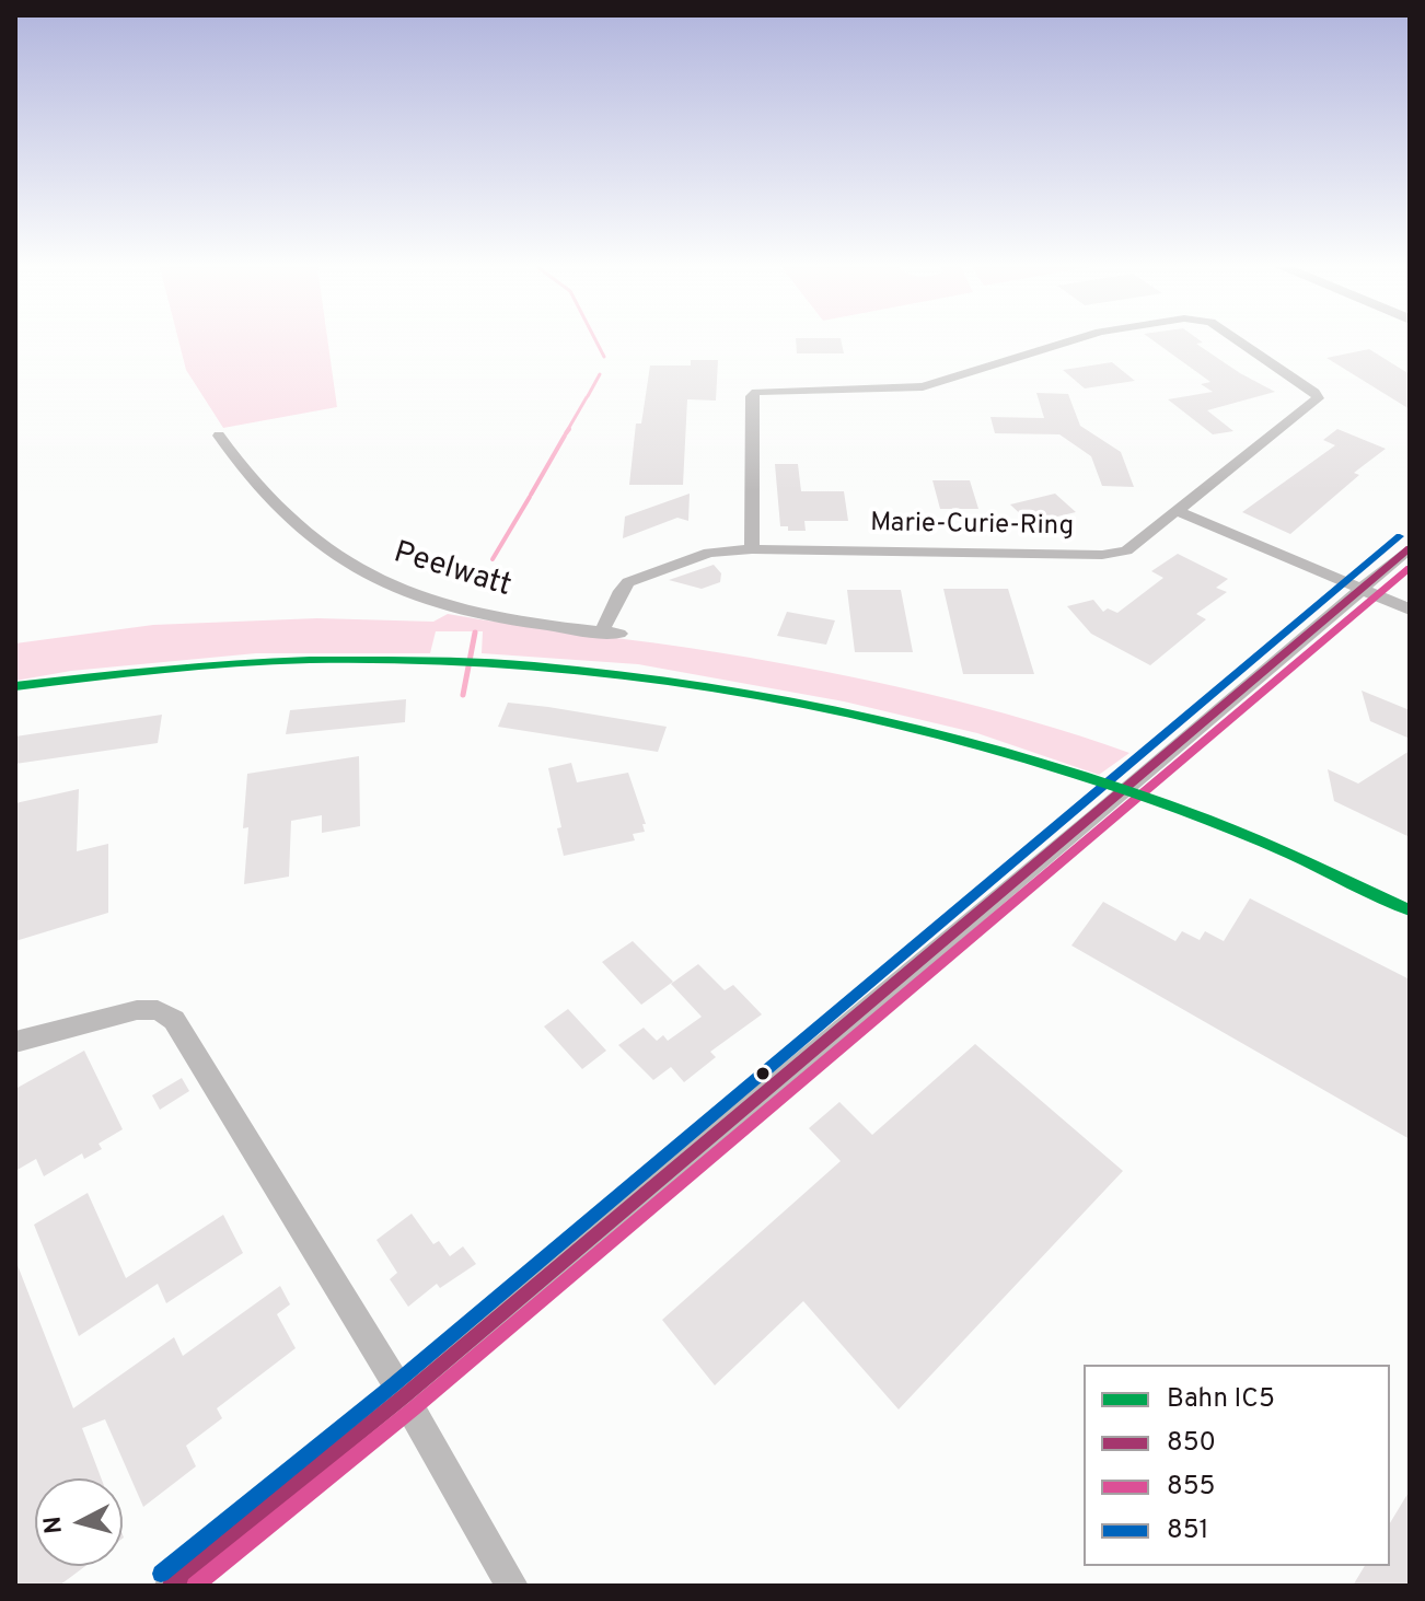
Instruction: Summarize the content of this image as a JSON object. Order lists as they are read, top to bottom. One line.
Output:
{"streets":{"street":["Marie-Curie-Ring","Peelwatt"]},"crossings":[["Marie-Curie-Ring","Peelwatt"]],"lines":["transit line 851","transit line 850","transit line 855","rail line IC5"],"legend":["Bahn IC5","850","855","851"],"north":"left"}
